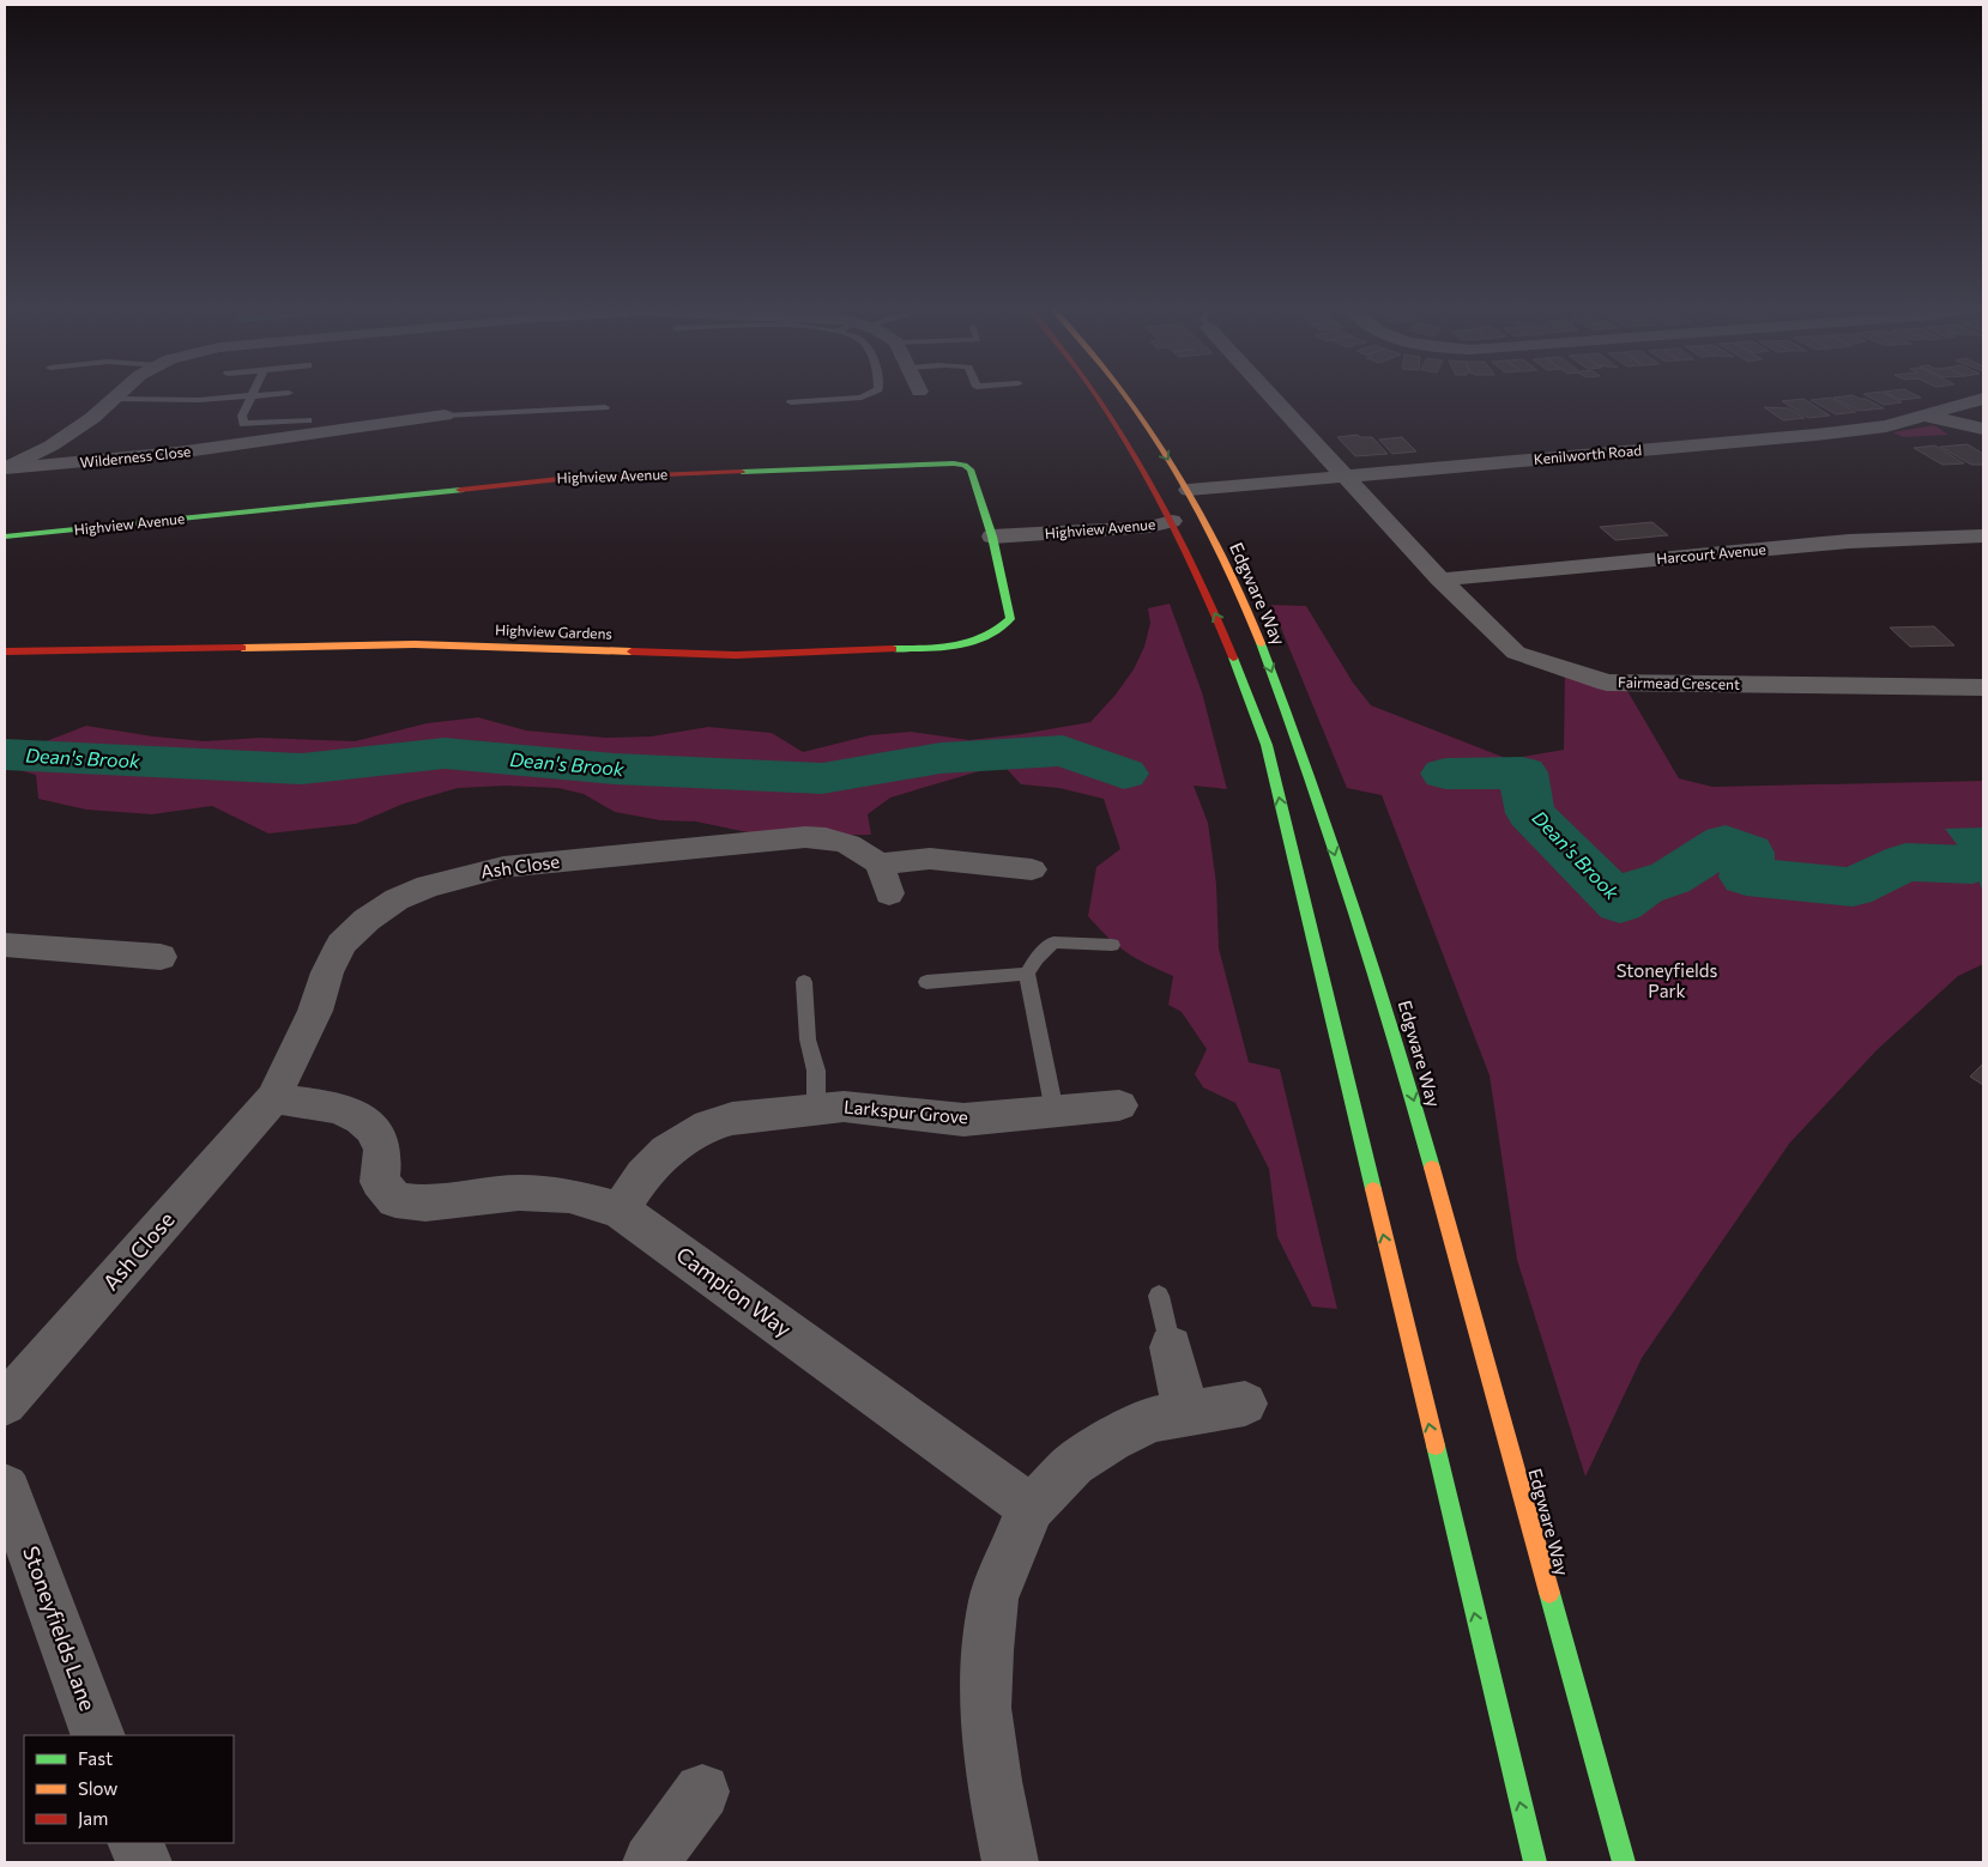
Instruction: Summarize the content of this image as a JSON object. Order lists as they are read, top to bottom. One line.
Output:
{"streets":{"main road":["Highview Avenue","Edgware Way","Highview Gardens"],"street":["Kenilworth Road","Wilderness Close","Harcourt Avenue","Fairmead Crescent","Ash Close","Larkspur Grove","Campion Way","Stoneyfields Lane"]},"crossings":[["Kenilworth Road","Edgware Way"],["Kenilworth Road","Fairmead Crescent"],["Highview Avenue","Highview Gardens"],["Harcourt Avenue","Fairmead Crescent"],["Ash Close","Campion Way"],["Larkspur Grove","Campion Way"]],"water":["Dean's Brook"],"parks":["Stoneyfields Park"],"legend":["Fast","Slow","Jam"]}
